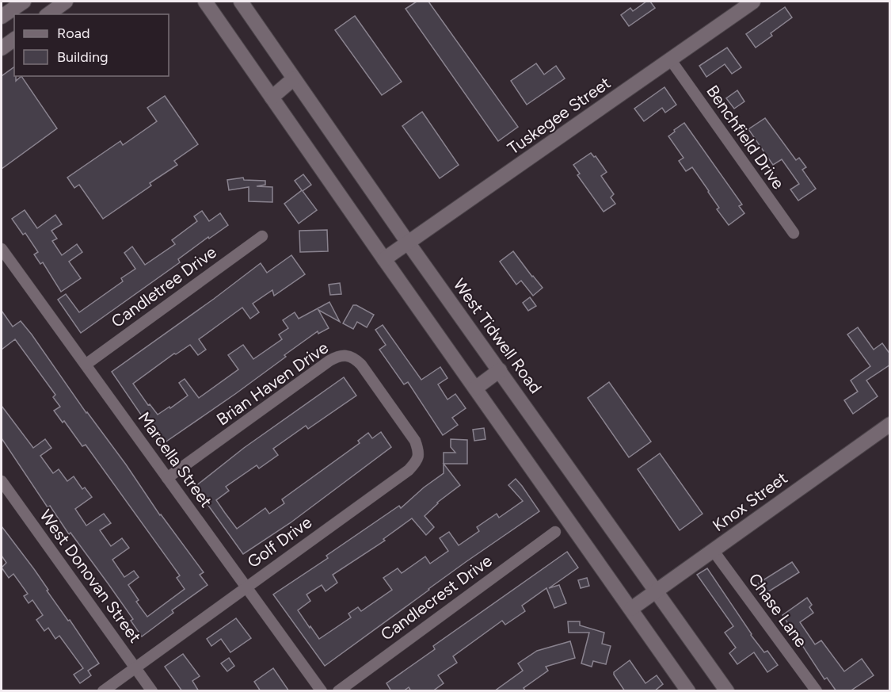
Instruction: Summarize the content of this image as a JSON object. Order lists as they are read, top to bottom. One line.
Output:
{"streets":{"main road":["Tuskegee Street","West Tidwell Road","Knox Street"],"street":["Benchfield Drive","Candletree Drive","Brian Haven Drive","Marcella Street","Golf Drive","West Donovan Street","Candlecrest Drive","Chase Lane"]},"crossings":[["Tuskegee Street","Benchfield Drive"],["Tuskegee Street","West Tidwell Road"],["Candletree Drive","Marcella Street"],["West Tidwell Road","Knox Street"],["Brian Haven Drive","Marcella Street"],["Brian Haven Drive","Golf Drive"],["Marcella Street","Golf Drive"],["Knox Street","Chase Lane"],["Golf Drive","West Donovan Street"]],"legend":["Road","Building"]}
